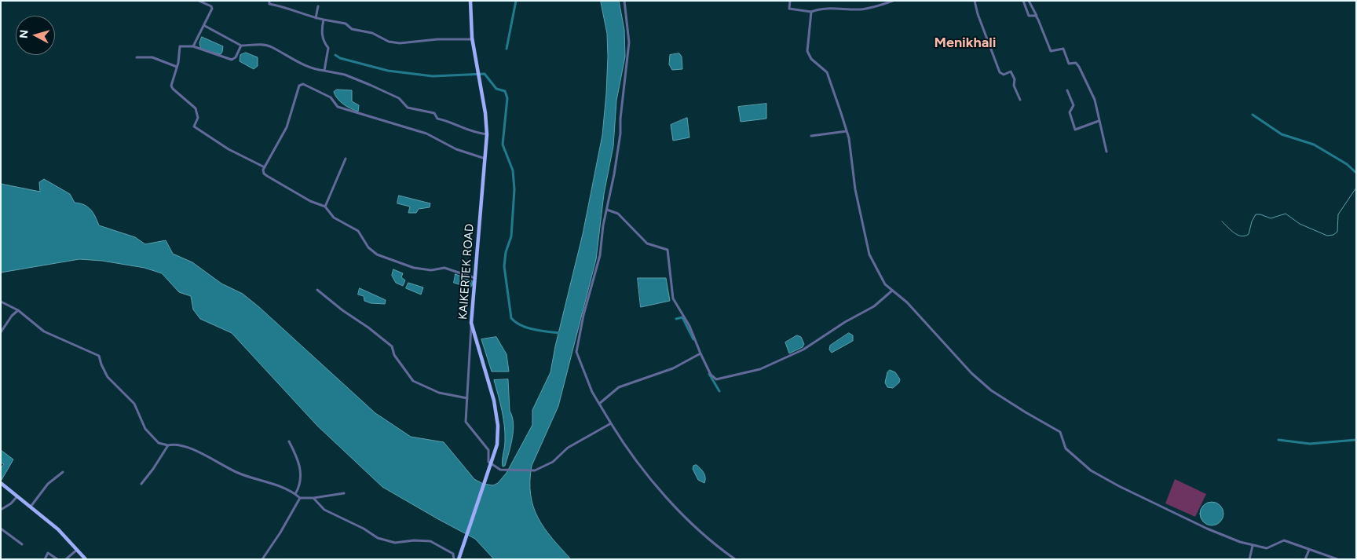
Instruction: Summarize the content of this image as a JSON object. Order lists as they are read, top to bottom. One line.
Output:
{"streets":{"main road":["KAIKERTEK ROAD"]},"districts":["Menikhali"],"north":"left"}
